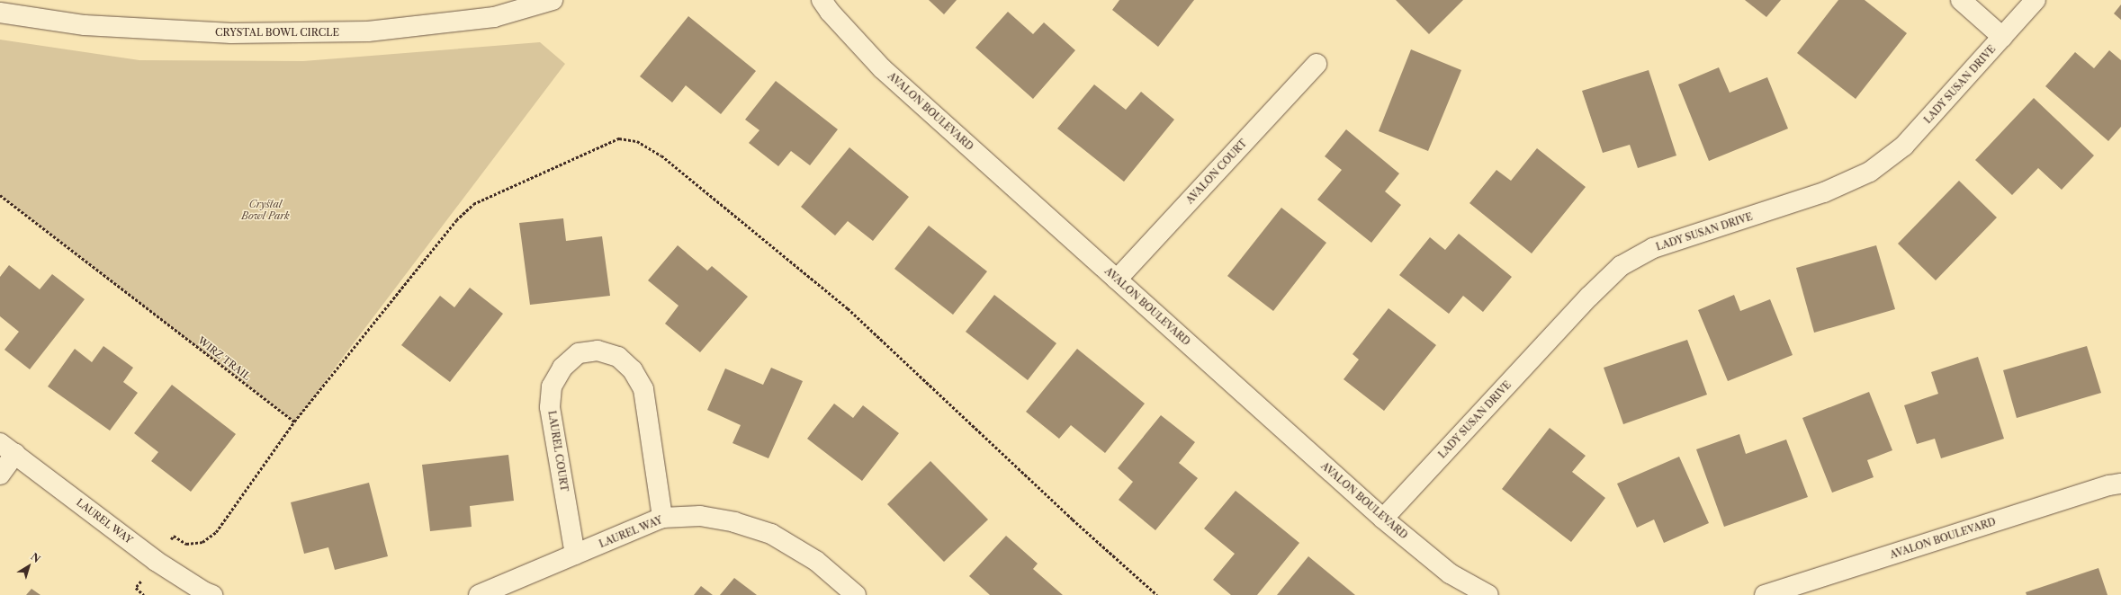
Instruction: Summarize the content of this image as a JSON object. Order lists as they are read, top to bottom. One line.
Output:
{"streets":{"street":["CRYSTAL BOWL CIRCLE","LADY SUSAN DRIVE","AVALON BOULEVARD","AVALON COURT","LAUREL COURT","LAUREL WAY"],"path":["WIRZ TRAIL"]},"crossings":[["LADY SUSAN DRIVE","AVALON BOULEVARD"],["AVALON BOULEVARD","AVALON COURT"],["LAUREL COURT","LAUREL WAY"]],"parks":["Crystal Bowl Park"],"north":"top right"}
